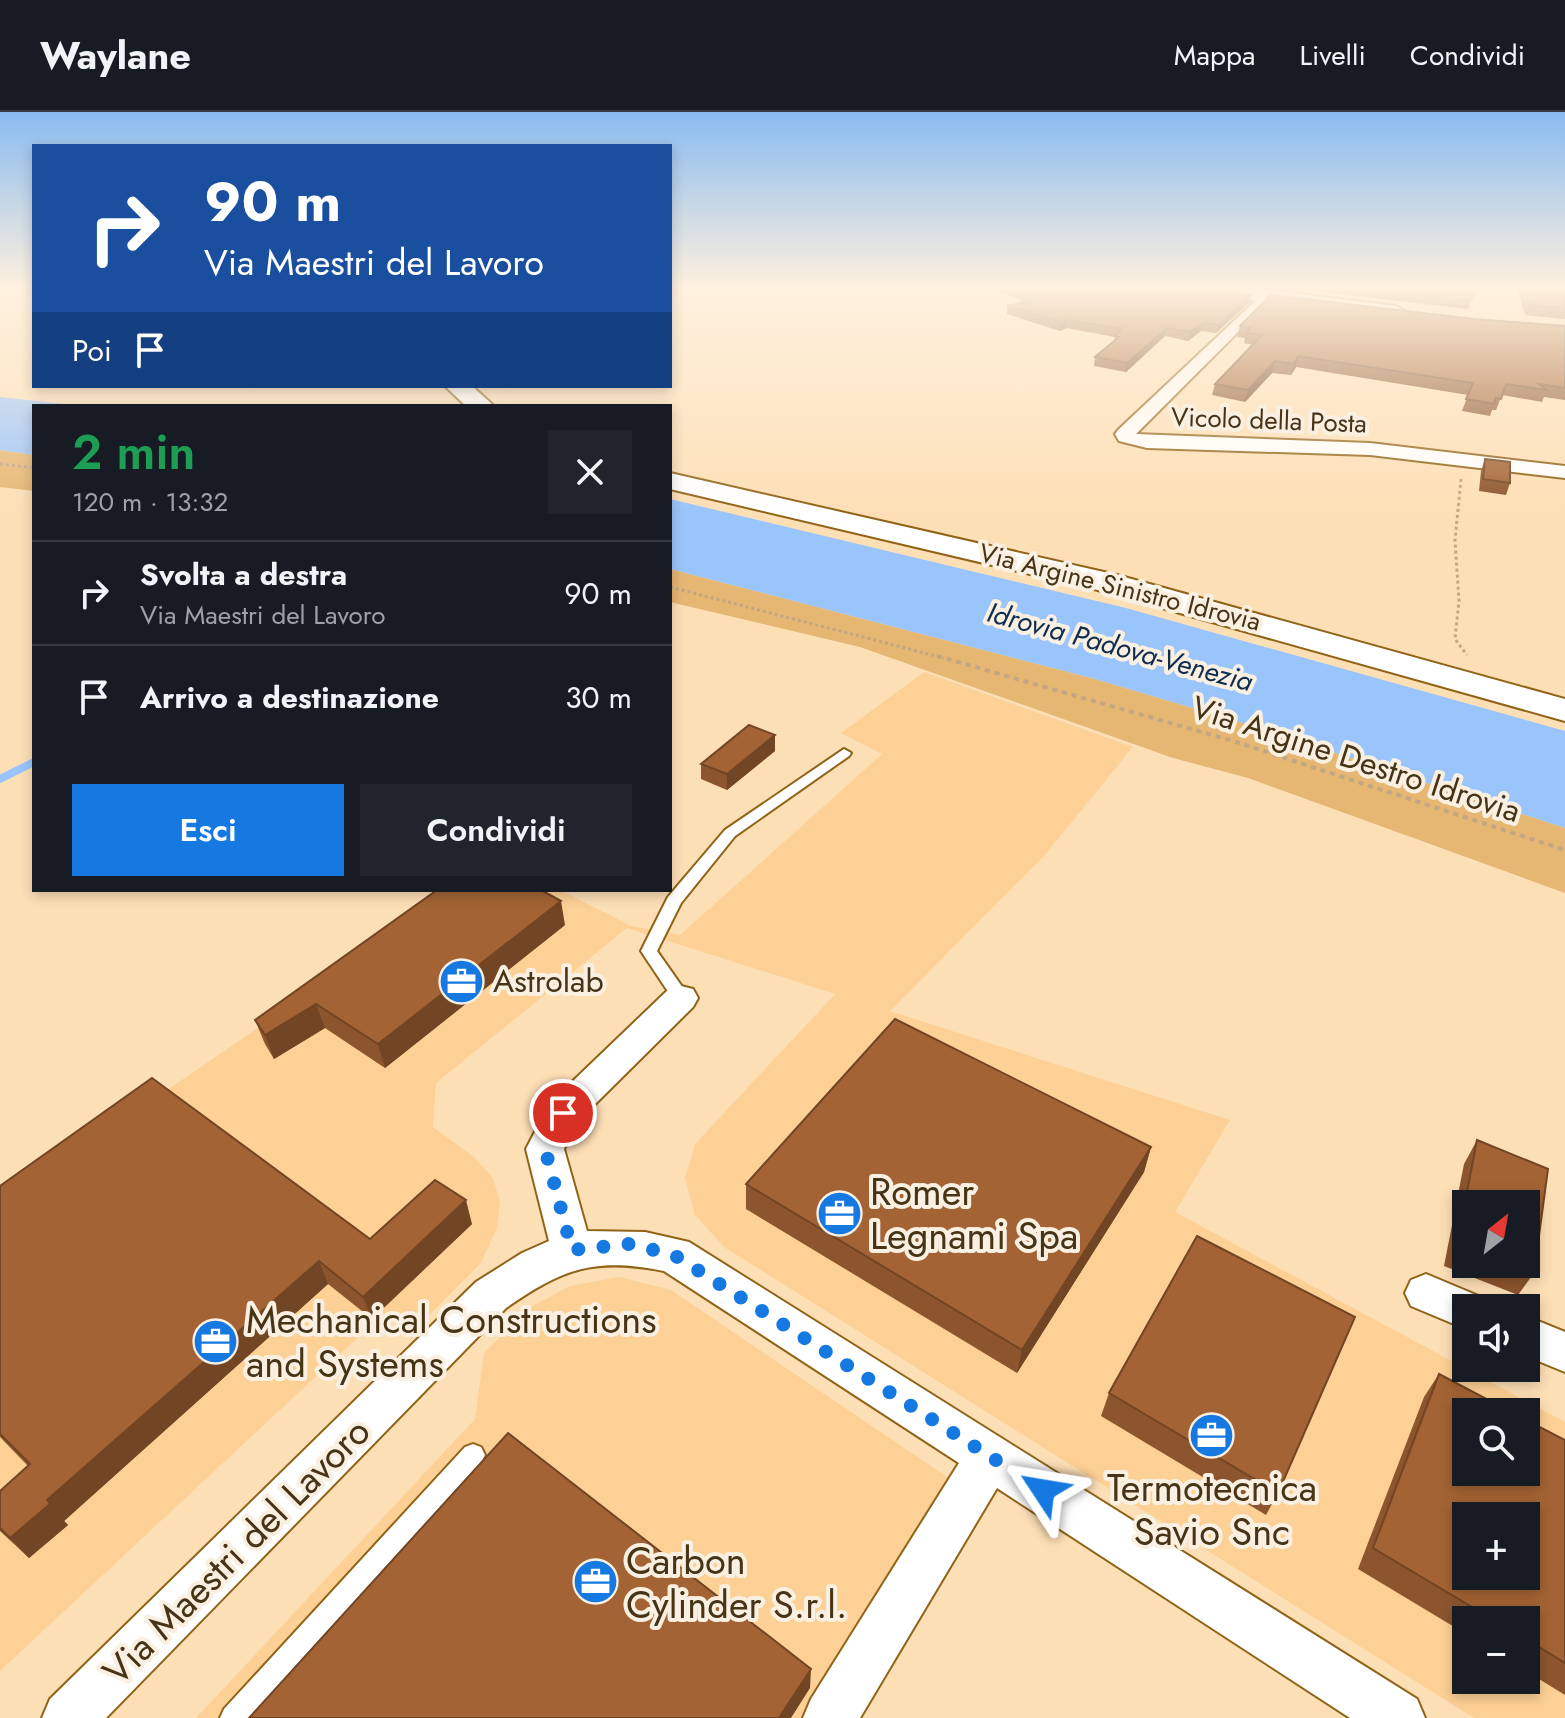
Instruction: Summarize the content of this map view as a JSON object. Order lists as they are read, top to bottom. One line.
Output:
{"streets":{"main road":["Via Argine Sinistro Idrovia"],"street":["Vicolo della Posta","Via Maestri del Lavoro"],"path":["Via Argine Destro Idrovia"]},"water":["Idrovia Padova-Venezia"],"places":{"office":["Astrolab","Romer Legnami Spa","Mechanical Constructions and Systems","Termotecnica Savio Snc","Carbon Cylinder S.r.l."]},"north":"top right","page":{"header":"Waylane","nav":["Mappa","Livelli","Condividi"],"turn":["90 m","Via Maestri del Lavoro"],"then":"Poi","heading":["2 min","120 m · 13:32"],"list":[{"name":"Svolta a destra","note":"Via Maestri del Lavoro","value":"90 m"},{"name":"Arrivo a destinazione","value":"30 m"}],"buttons":["Esci","Condividi"],"map_buttons":["+","−"]}}
